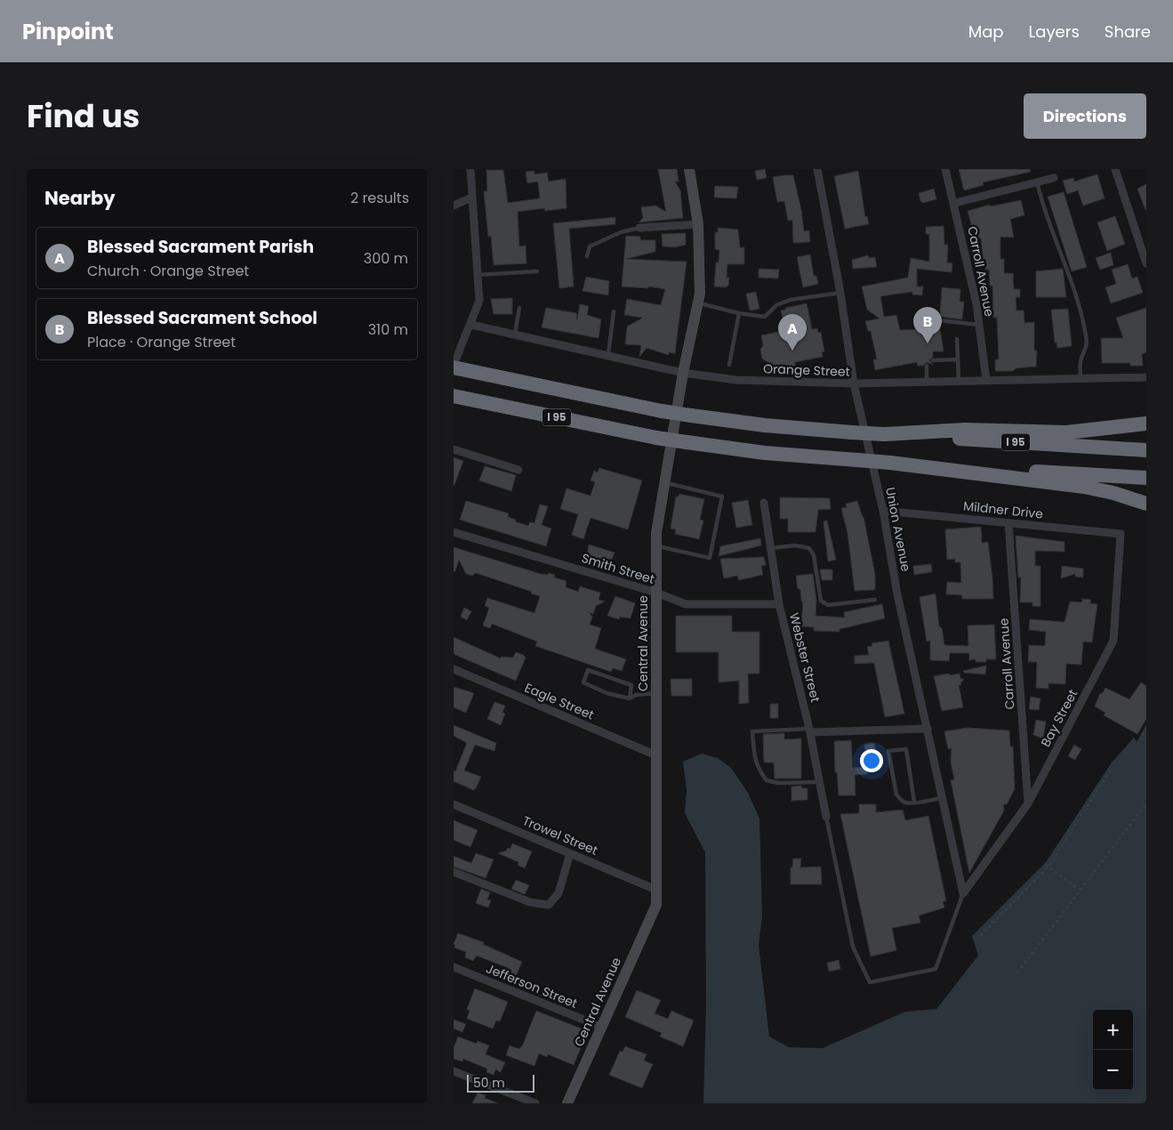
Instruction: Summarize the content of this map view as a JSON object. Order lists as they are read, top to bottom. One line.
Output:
{"streets":{"highway":["I 95"],"street":["Carroll Avenue","Orange Street","Mildner Drive","Union Avenue","Smith Street","Central Avenue","Webster Street","Eagle Street","Bay Street","Trowel Street","Jefferson Street"]},"crossings":[["Carroll Avenue","Orange Street"],["Carroll Avenue","Mildner Drive"],["Carroll Avenue","Bay Street"],["Orange Street","Union Avenue"],["Orange Street","Central Avenue"],["Mildner Drive","Union Avenue"],["Mildner Drive","Bay Street"],["Union Avenue","Bay Street"],["Smith Street","Central Avenue"],["Smith Street","Webster Street"],["Central Avenue","Eagle Street"],["Central Avenue","Trowel Street"],["Central Avenue","Jefferson Street"]],"scale_bar":"50 m","page":{"header":"Pinpoint","nav":["Map","Layers","Share"],"title":"Find us","buttons":"Directions","heading":["Nearby","2 results"],"list":[{"mark":"A","name":"Blessed Sacrament Parish","note":"Church · Orange Street","value":"300 m"},{"mark":"B","name":"Blessed Sacrament School","note":"Place · Orange Street","value":"310 m"}],"pins":["B","A"],"map_buttons":["+","−"],"scale":"50 m"}}
